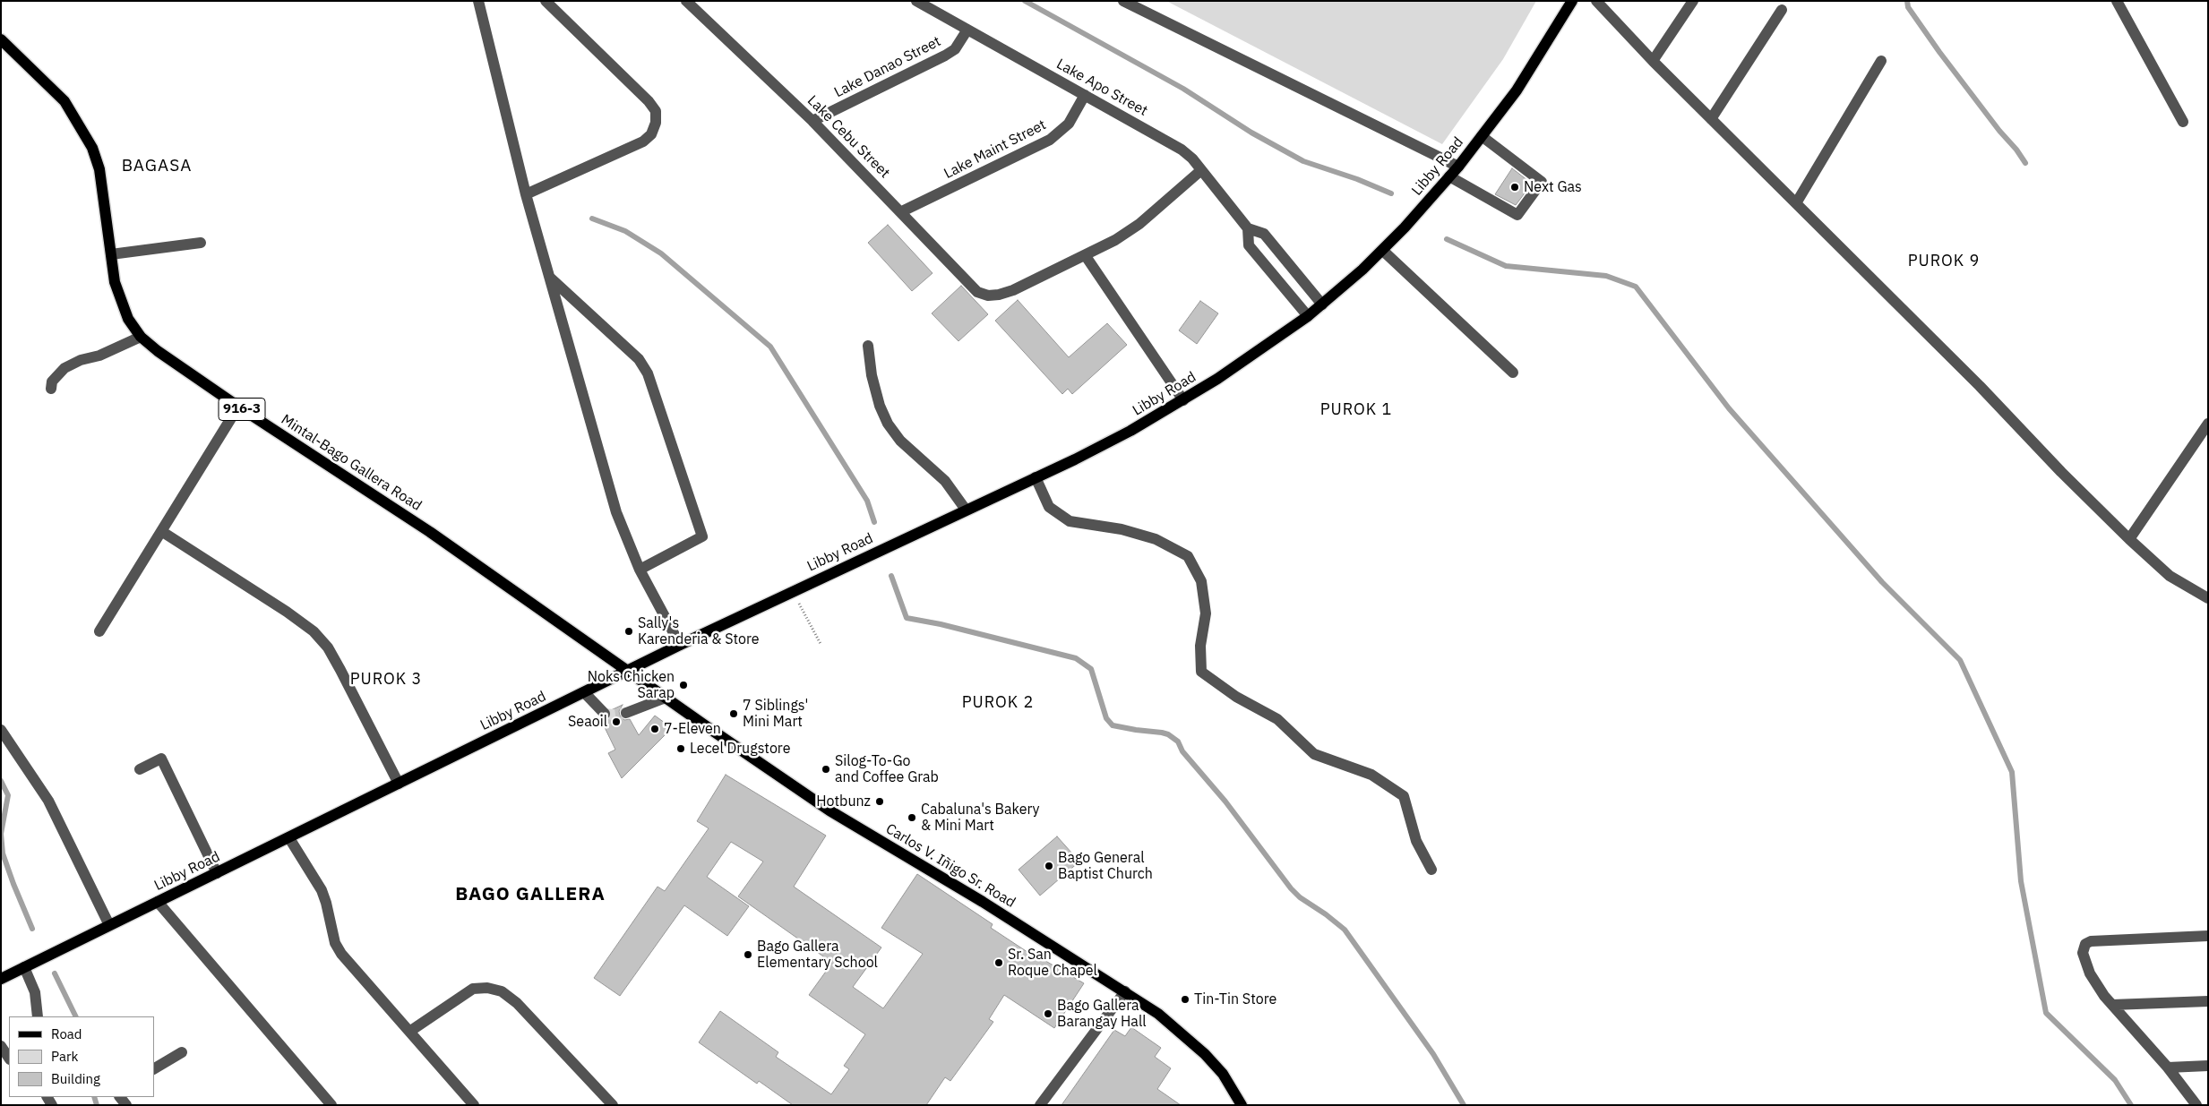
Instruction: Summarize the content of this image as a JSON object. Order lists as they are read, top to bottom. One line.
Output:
{"streets":{"main road":["Libby Road","916-3","Mintal-Bago Gallera Road","Carlos V. Iñigo Sr. Road"],"street":["Lake Danao Street","Lake Apo Street","Lake Cebu Street","Lake Maint Street"]},"crossings":[["Lake Danao Street","Lake Apo Street"],["Lake Danao Street","Lake Cebu Street"],["Lake Apo Street","Lake Maint Street"],["Lake Apo Street","Libby Road"],["Lake Cebu Street","Lake Maint Street"],["Libby Road","Mintal-Bago Gallera Road"],["Libby Road","Carlos V. Iñigo Sr. Road"],["Mintal-Bago Gallera Road","Carlos V. Iñigo Sr. Road"]],"districts":["BAGASA","PUROK 9","PUROK 1","PUROK 3","PUROK 2","BAGO GALLERA"],"places":["Next Gas","Sally's Karenderia & Store","Noks Chicken Sarap","7 Siblings' Mini Mart","Seaoil","7-Eleven","Lecel Drugstore","Silog-To-Go and Coffee Grab","Hotbunz","Cabaluna's Bakery & Mini Mart","Bago General Baptist Church","Bago Gallera Elementary School","Sr. San Roque Chapel","Tin-Tin Store","Bago Gallera Barangay Hall"],"legend":["Road","Park","Building"]}
